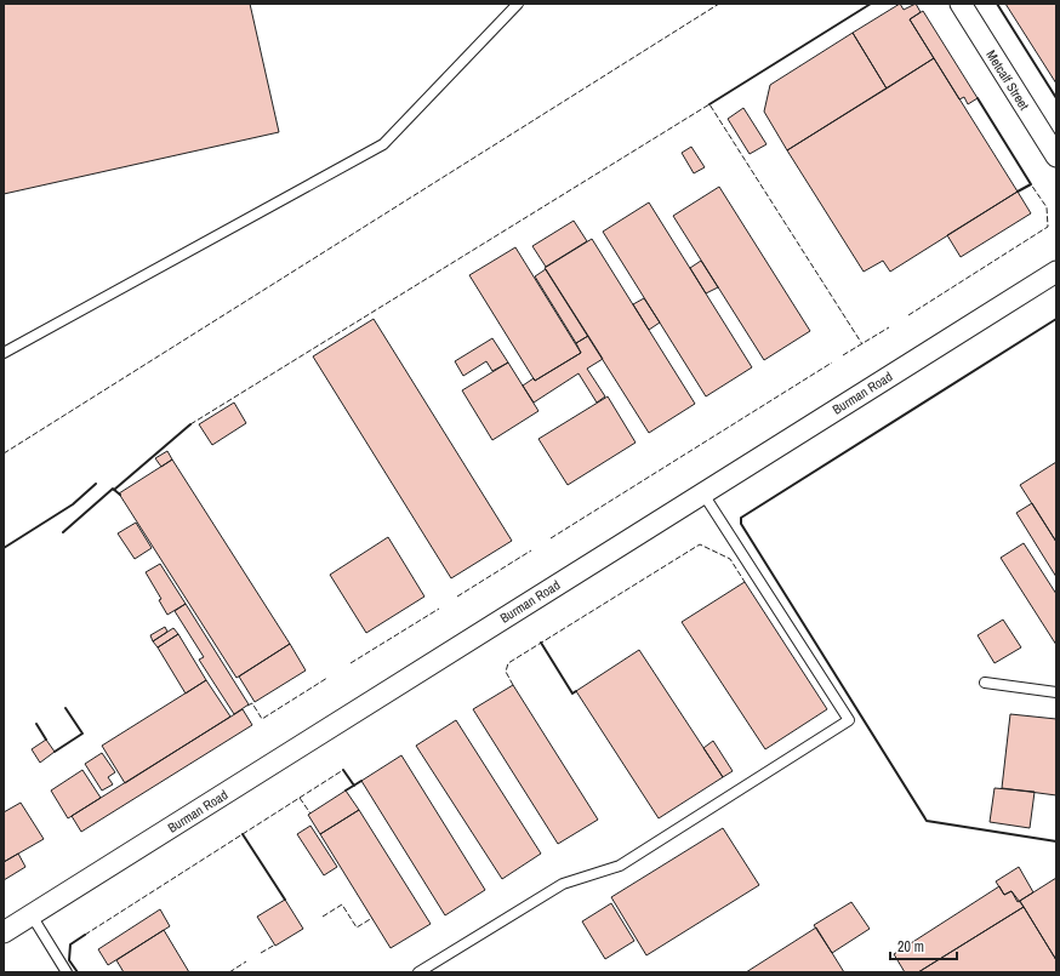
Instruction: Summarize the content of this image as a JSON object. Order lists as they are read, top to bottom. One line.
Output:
{"streets":{"street":["Metcalf Street","Burman Road"]},"scale_bar":"20 m"}
